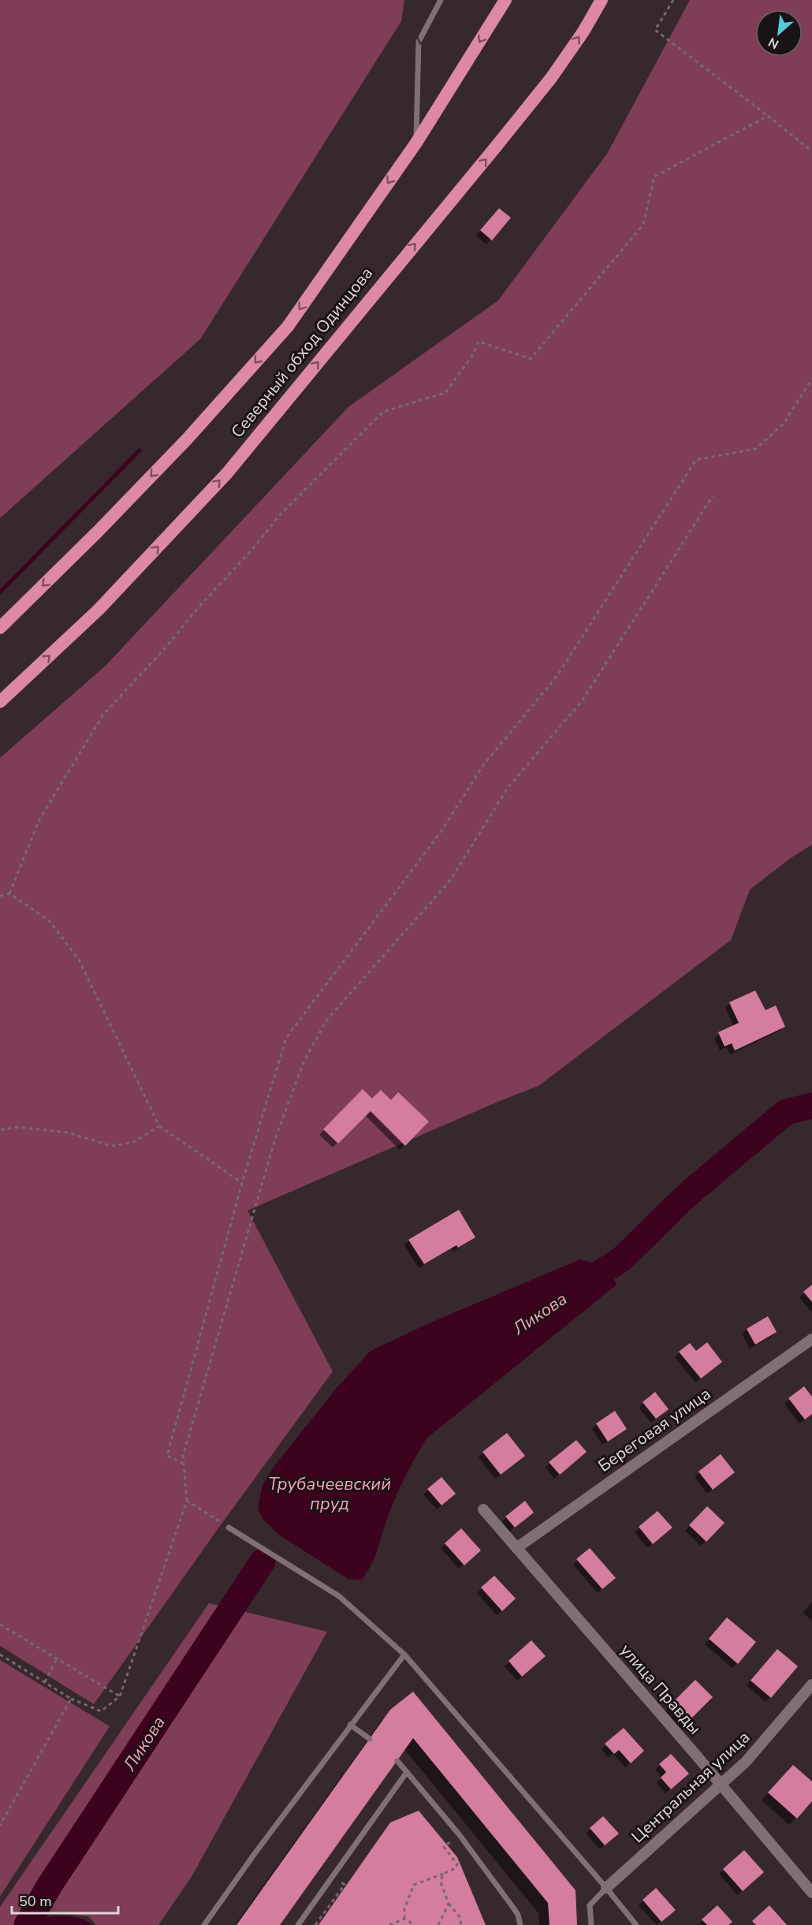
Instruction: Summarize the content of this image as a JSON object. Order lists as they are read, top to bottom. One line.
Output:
{"streets":{"highway":["Северный обход Одинцова"],"street":["Береговая улица","улица Правды","Центральная улица"]},"crossings":[["Береговая улица","улица Правды"],["улица Правды","Центральная улица"]],"water":["Ликова","Трубачеевский пруд"],"scale_bar":"50 m","north":"bottom left"}
